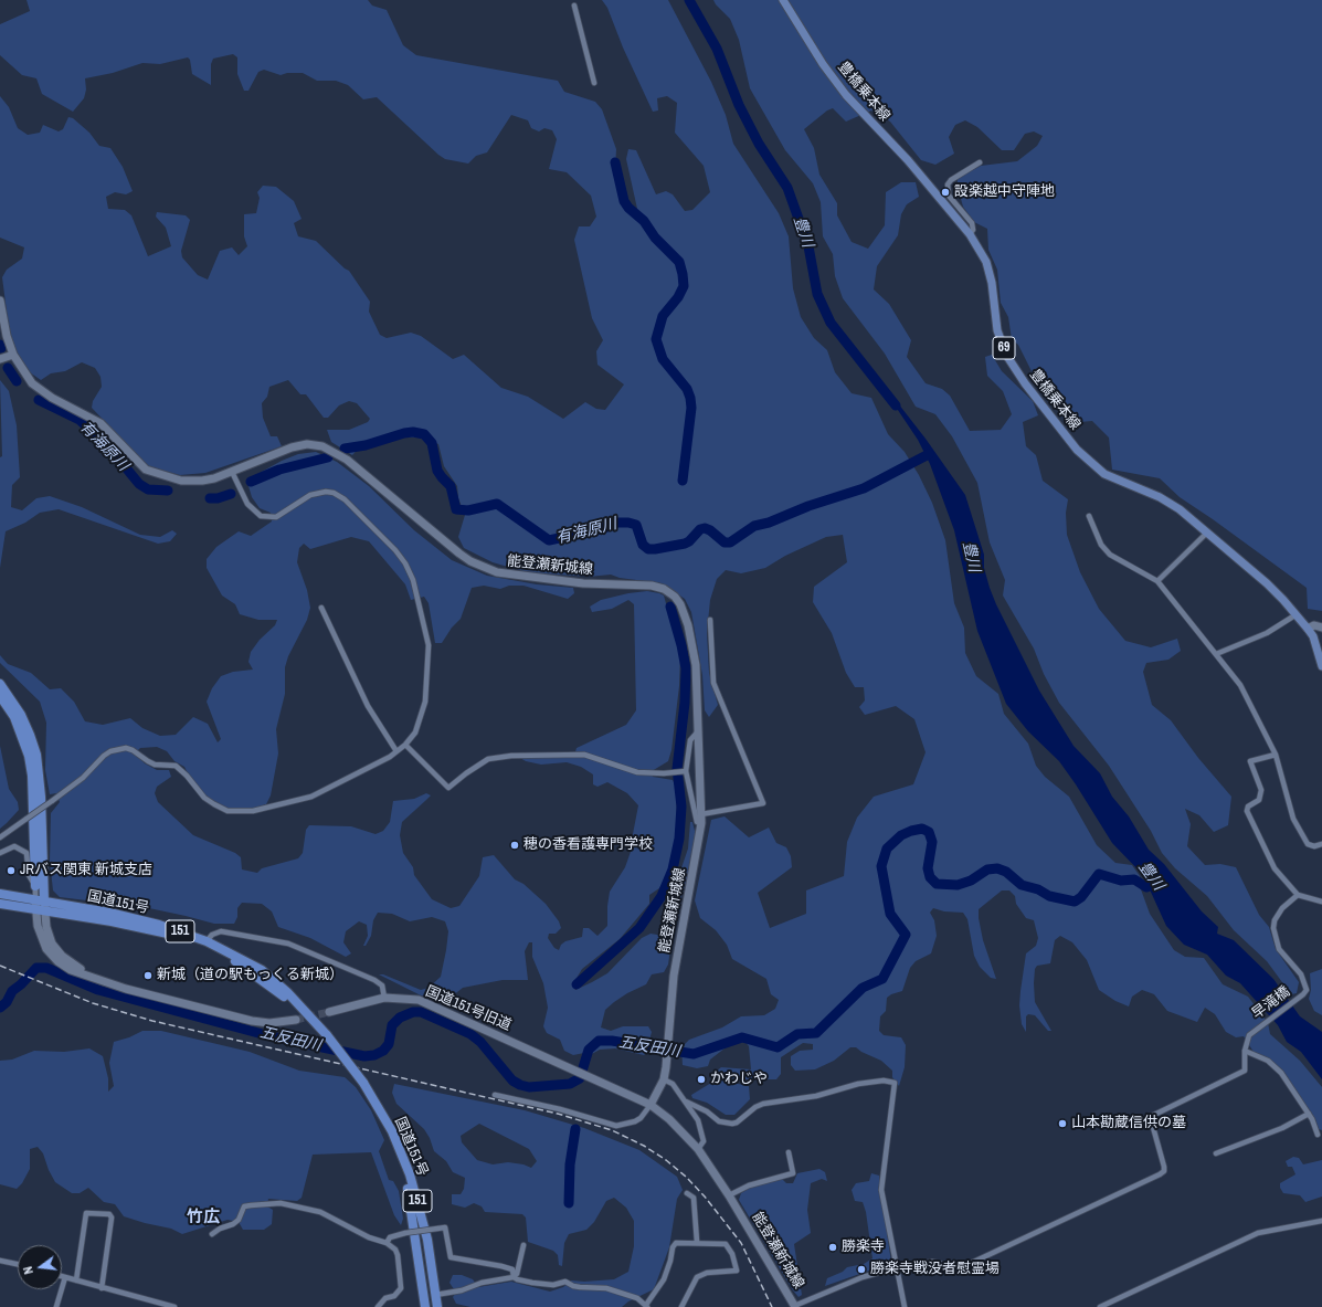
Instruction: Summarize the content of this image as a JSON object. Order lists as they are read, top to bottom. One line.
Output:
{"streets":{"highway":["国道151号","151"],"main road":["豊橋乗本線","69","能登瀬新城線","国道151号旧道"],"street":["早滝橋"]},"crossings":[["能登瀬新城線","国道151号旧道"]],"districts":["竹広"],"water":["豊川","有海原川","五反田川"],"places":["設楽越中守陣地","穂の香看護専門学校","JRバス関東 新城支店","新城（道の駅もっくる新城）","かわじや","山本勘蔵信供の墓","勝楽寺","勝楽寺戦没者慰霊場"],"north":"left"}
